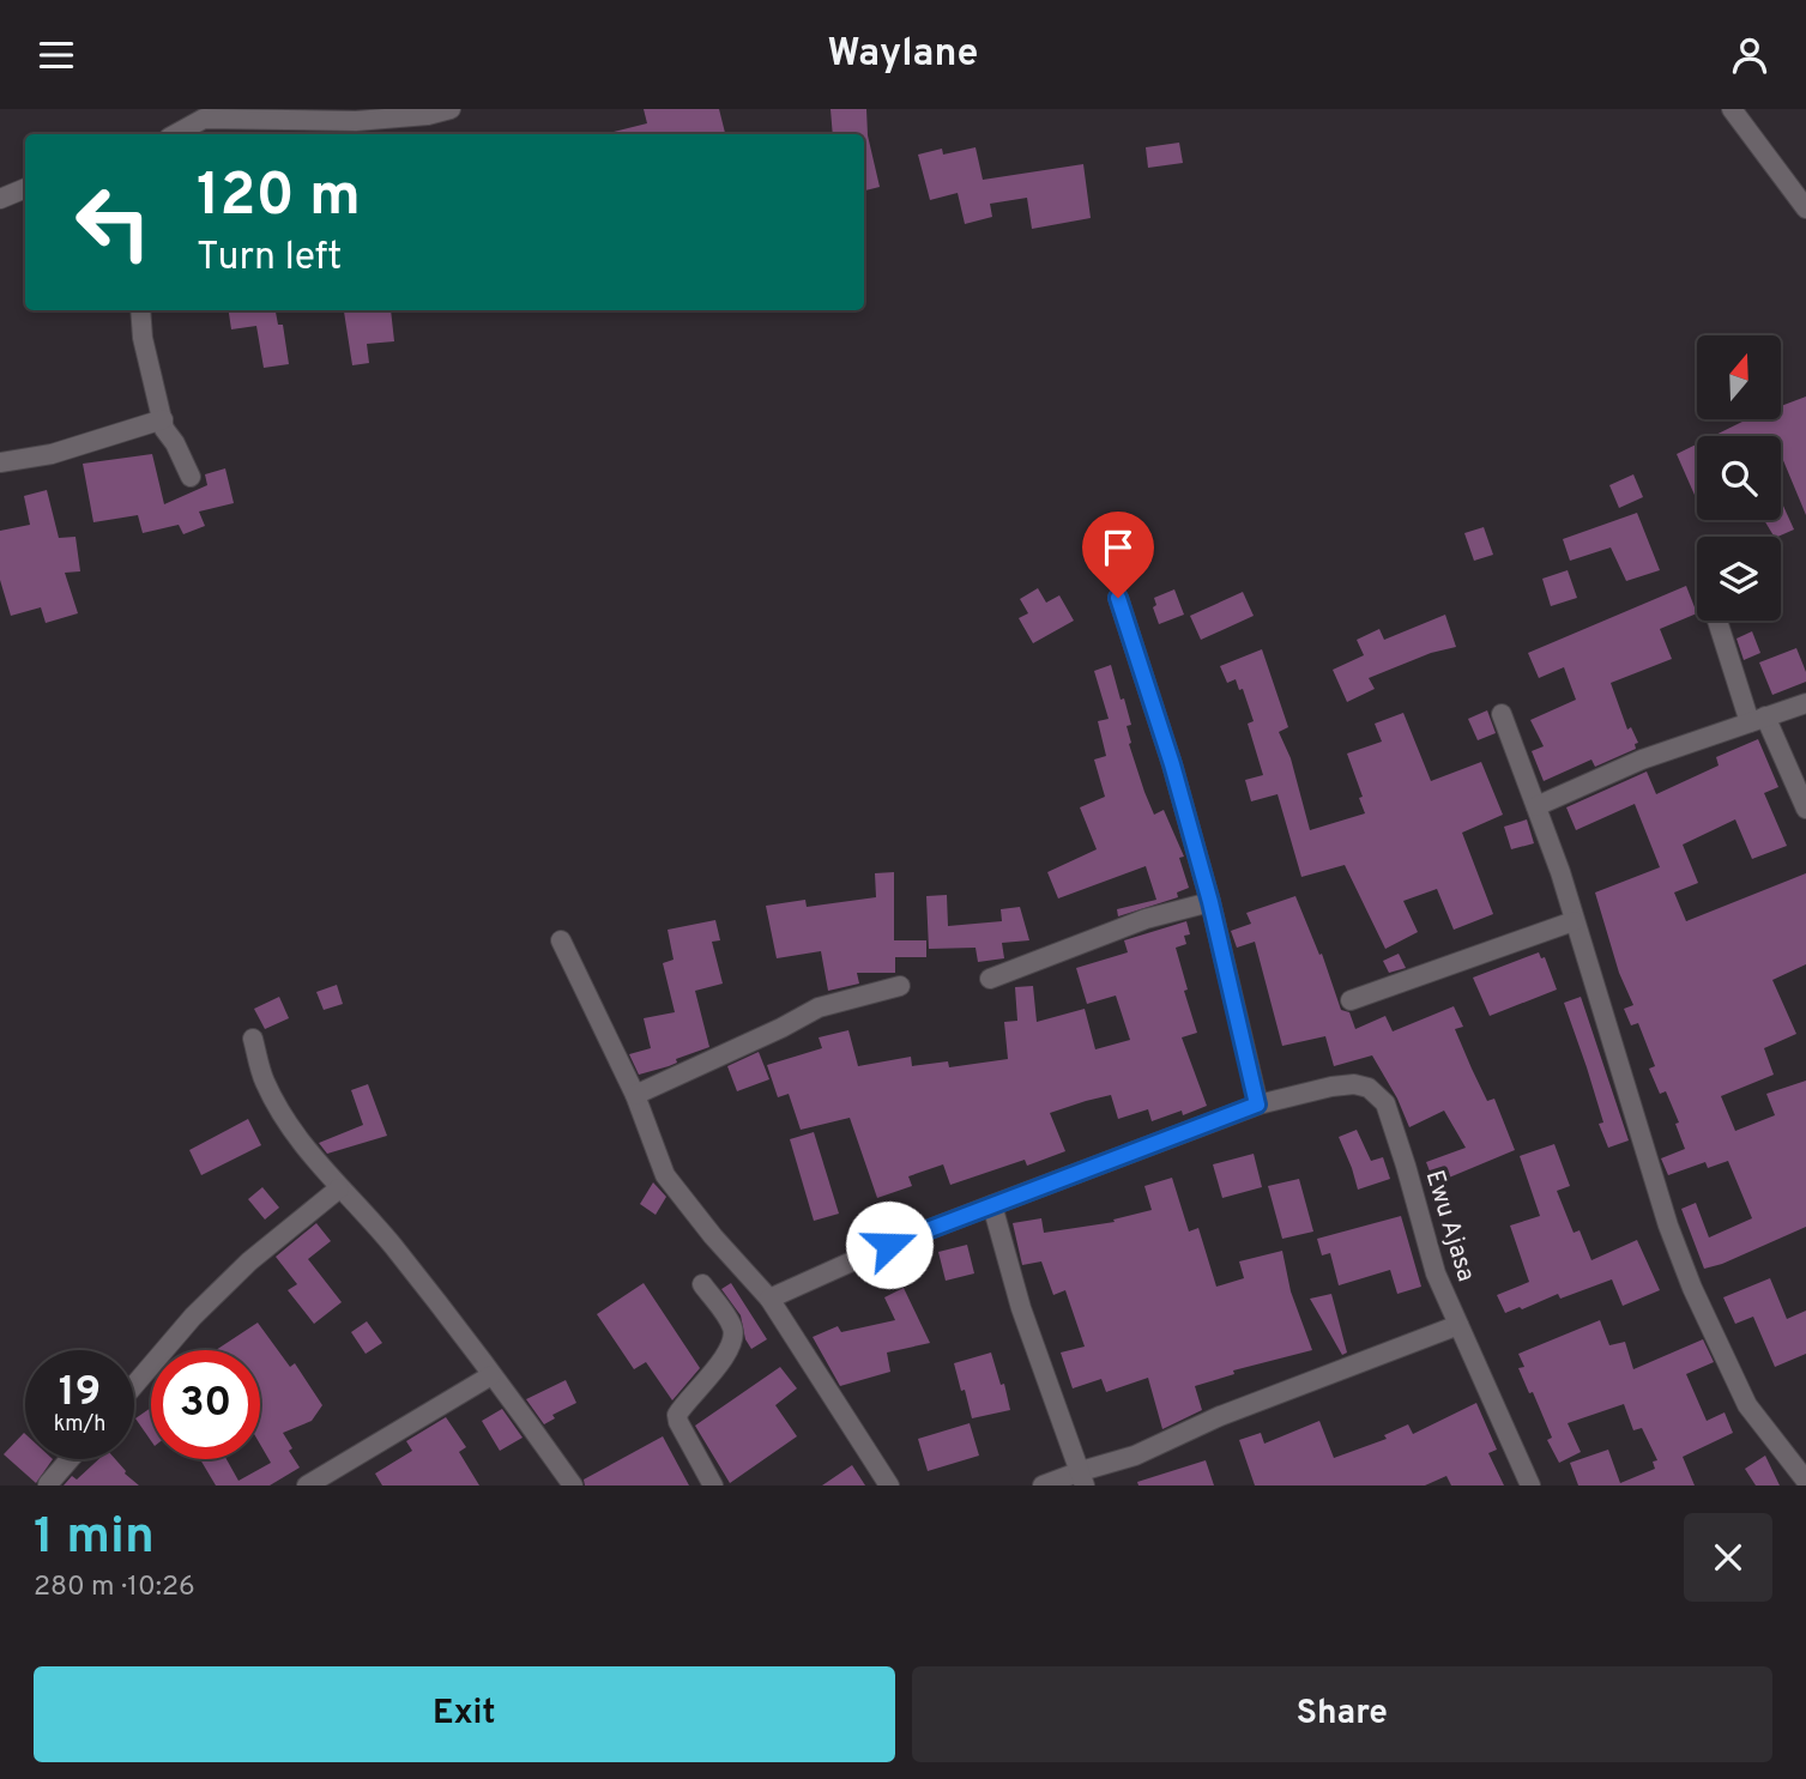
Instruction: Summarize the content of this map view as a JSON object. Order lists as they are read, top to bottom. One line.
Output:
{"streets":{"street":["Ewu Ajasa"]},"north":"top","page":{"header":"Waylane","turn":["120 m","Turn left"],"speed":"19 km/h","limit":"30","heading":["1 min","280 m · 10:26"],"buttons":["Exit","Share"]}}
